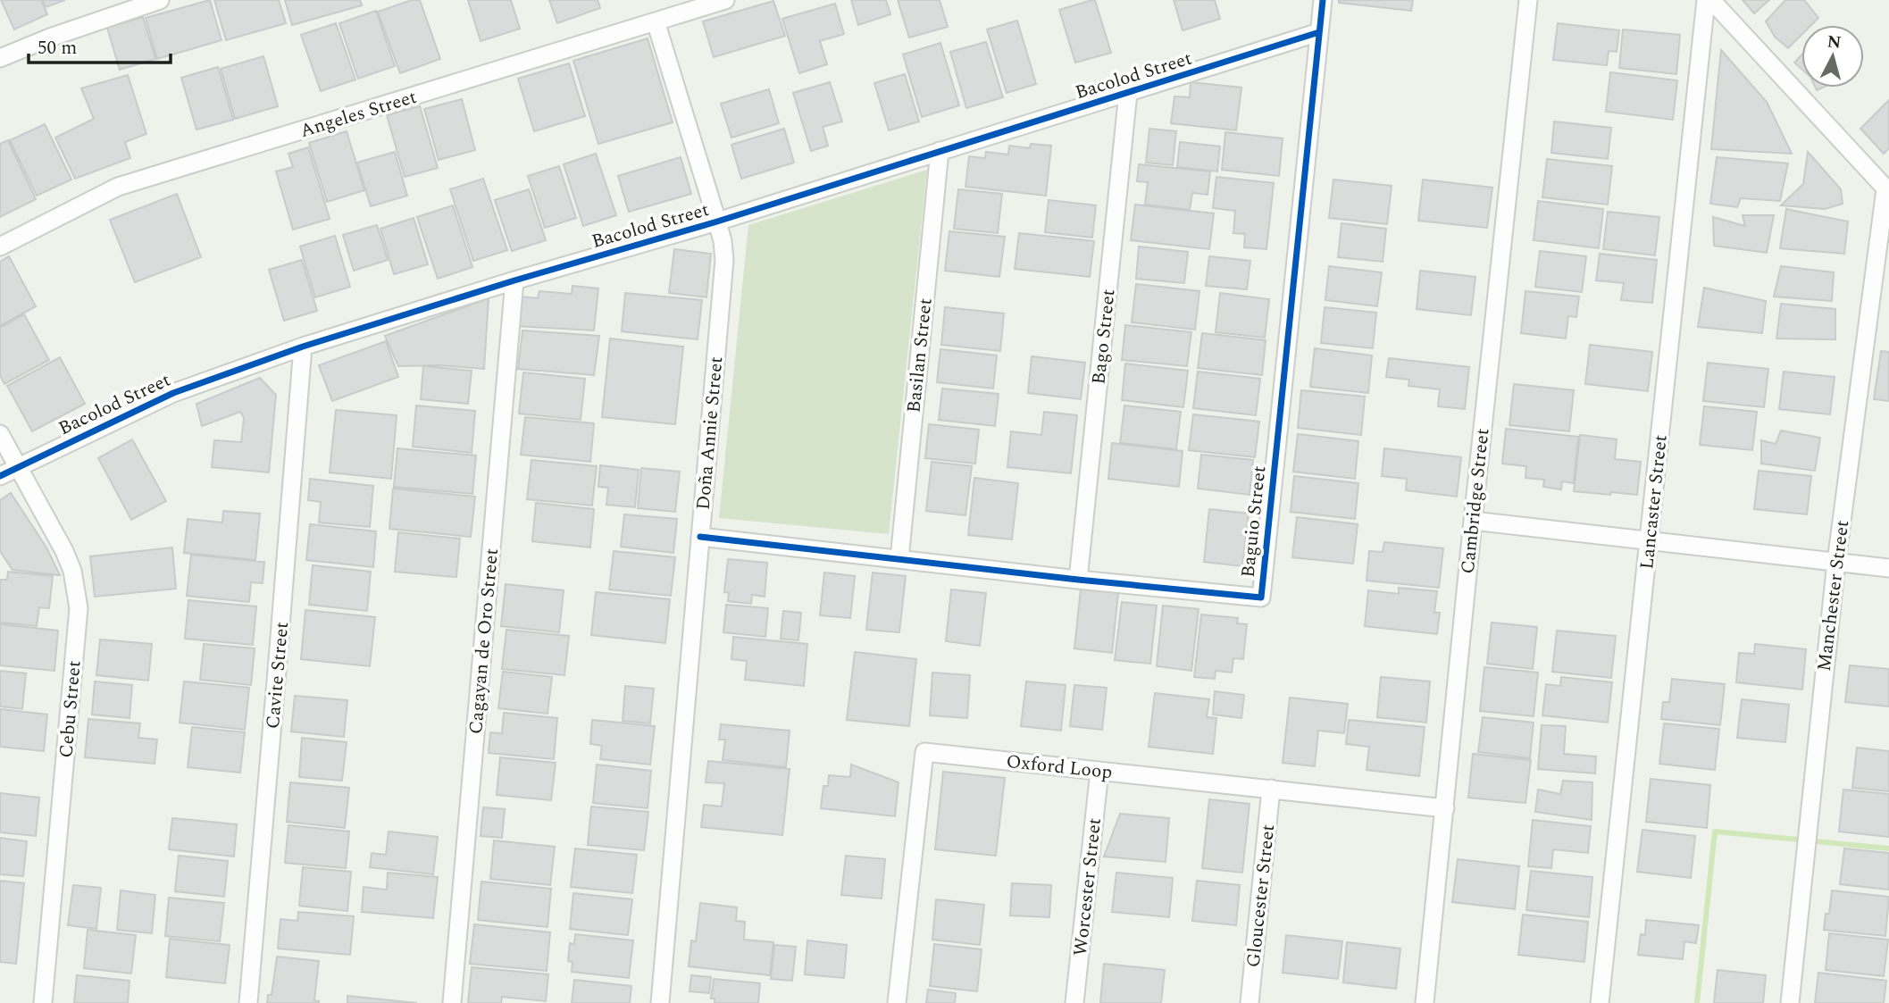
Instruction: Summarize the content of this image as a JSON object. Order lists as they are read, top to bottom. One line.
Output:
{"streets":{"street":["Bacolod Street","Angeles Street","Bago Street","Basilan Street","Doña Annie Street","Cambridge Street","Lancaster Street","Baguio Street","Manchester Street","Cagayan de Oro Street","Cavite Street","Cebu Street","Oxford Loop","Worcester Street","Gloucester Street"]},"crossings":[["Bacolod Street","Bago Street"],["Bacolod Street","Basilan Street"],["Bacolod Street","Doña Annie Street"],["Bacolod Street","Baguio Street"],["Bacolod Street","Cagayan de Oro Street"],["Bacolod Street","Cavite Street"],["Bacolod Street","Cebu Street"],["Angeles Street","Doña Annie Street"],["Bago Street","Baguio Street"],["Basilan Street","Baguio Street"],["Doña Annie Street","Baguio Street"],["Cambridge Street","Oxford Loop"],["Oxford Loop","Worcester Street"],["Oxford Loop","Gloucester Street"]],"scale_bar":"50 m","north":"top"}
